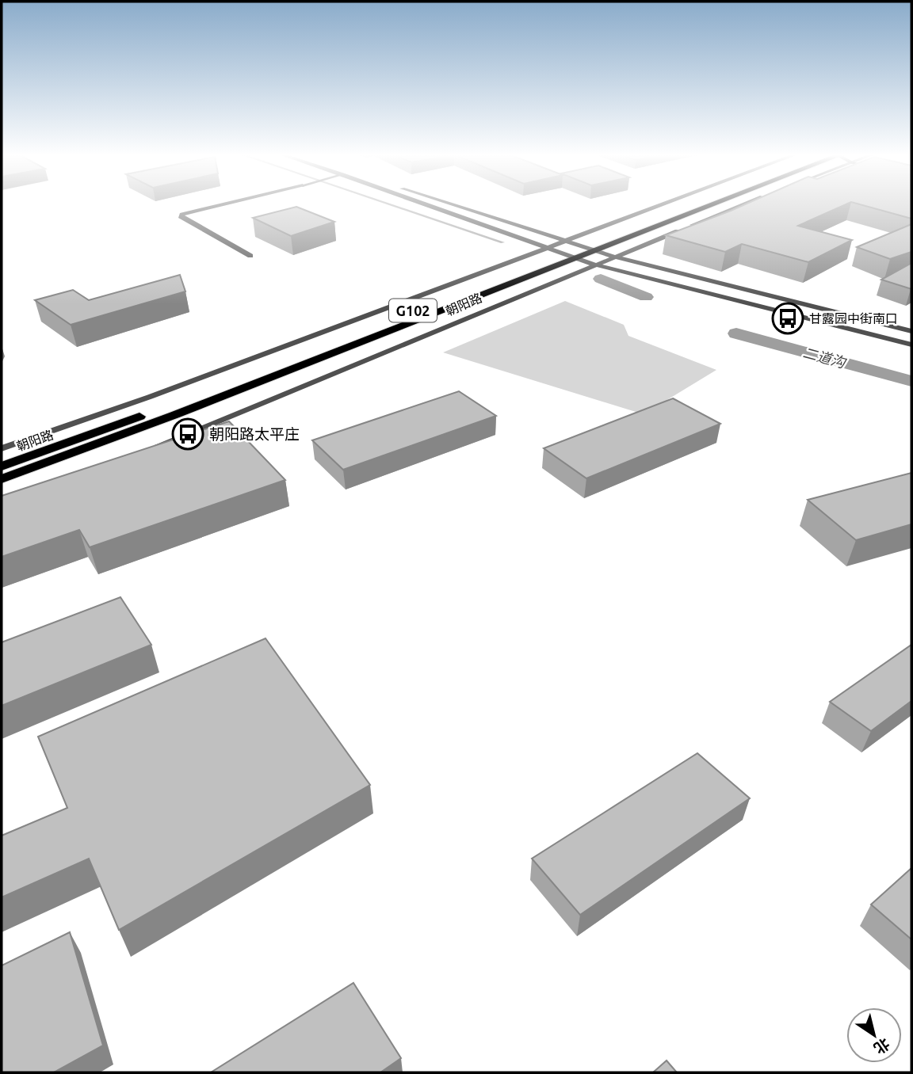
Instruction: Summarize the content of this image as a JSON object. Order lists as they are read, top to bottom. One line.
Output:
{"streets":{"highway":["朝阳路","G102"]},"water":["二道沟"],"places":{"bus stop":["甘露园中街南口","朝阳路太平庄"]},"north":"bottom right"}
